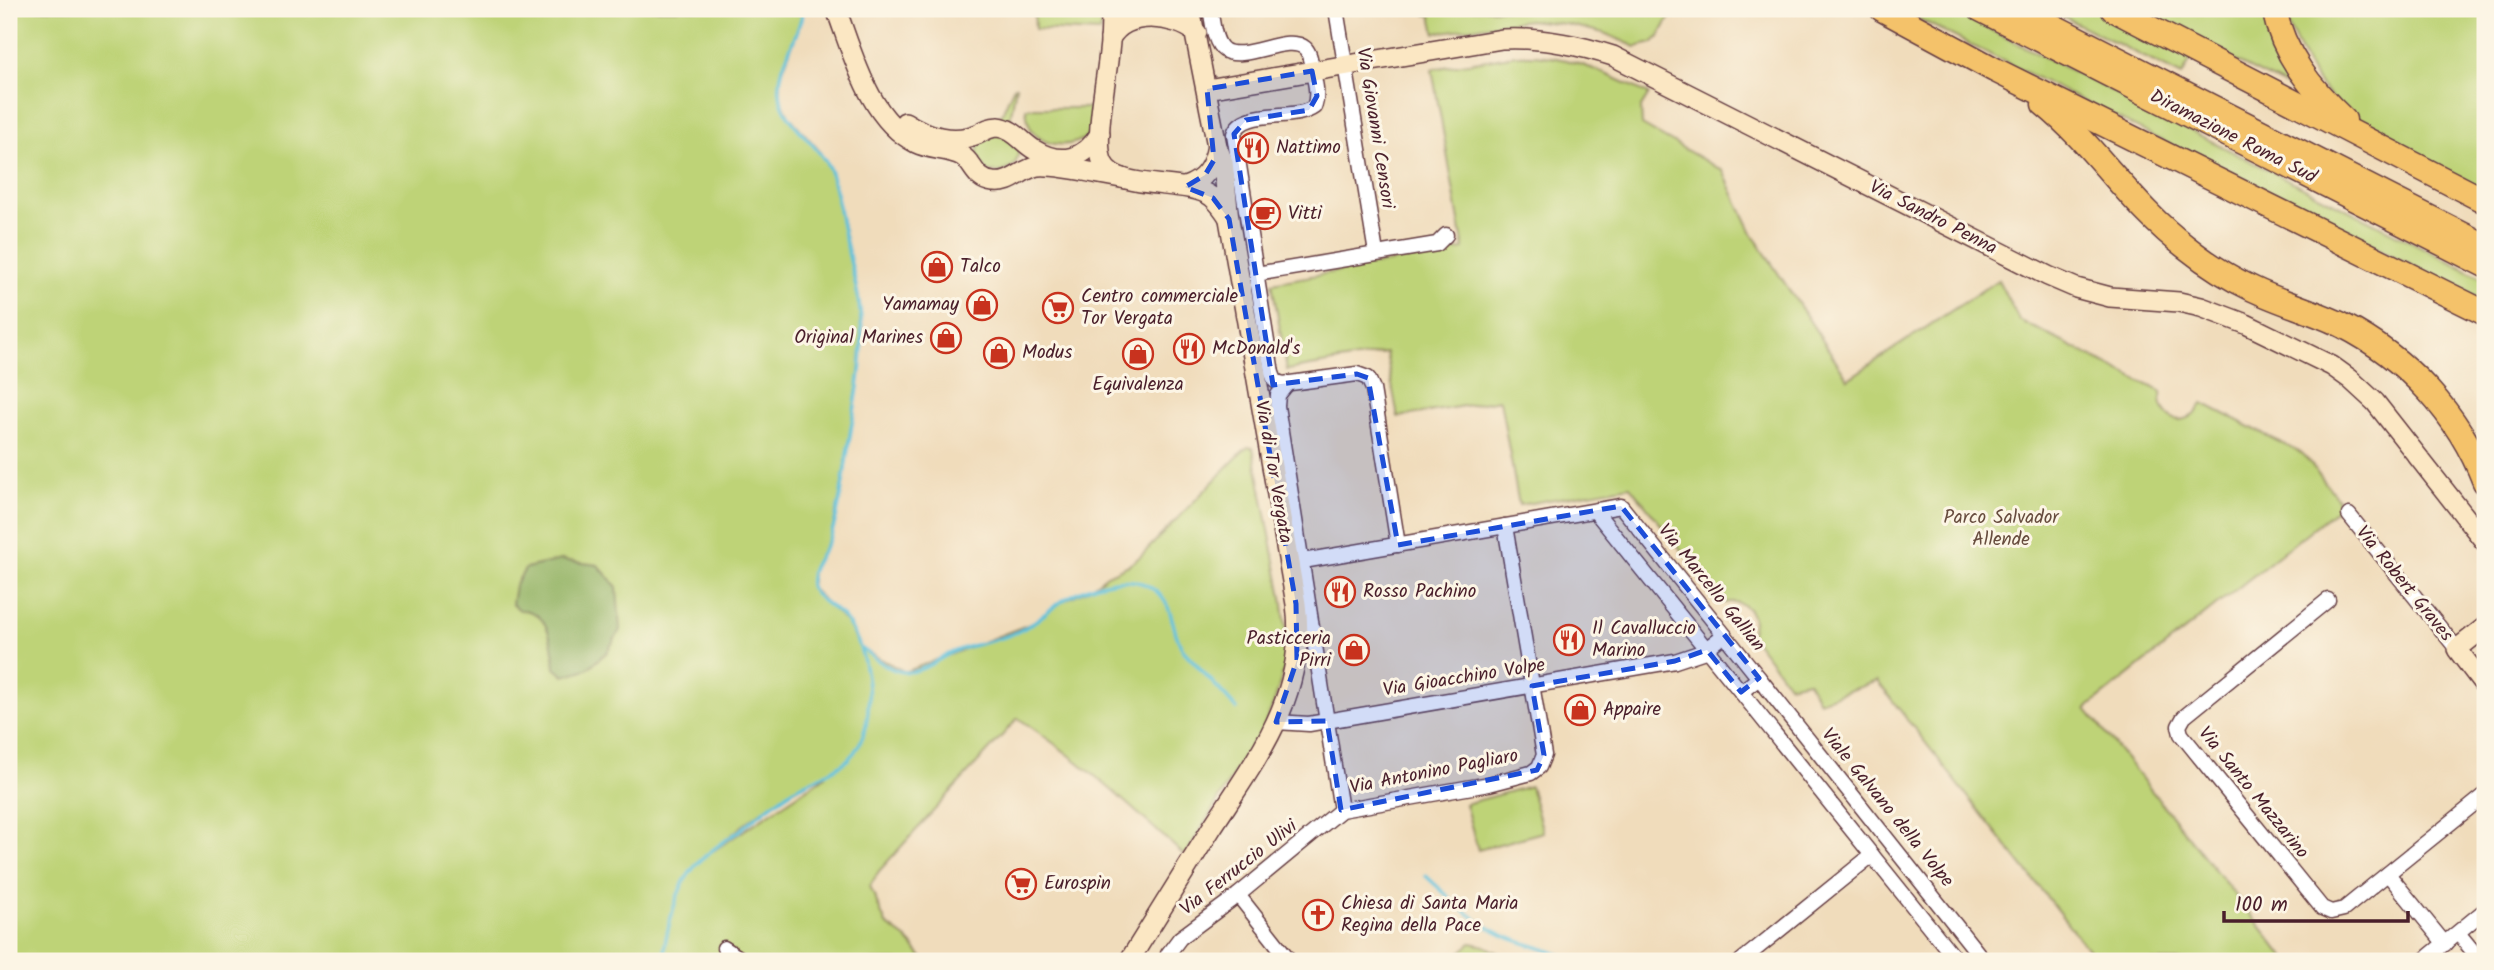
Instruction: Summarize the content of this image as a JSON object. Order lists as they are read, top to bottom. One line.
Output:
{"streets":{"highway":["Diramazione Roma Sud"],"street":["Via Giovanni Censori","Via Sandro Penna","Via di Tor Vergata","Via Robert Graves","Via Marcello Gallian","Via Gioacchino Volpe","Via Antonino Pagliaro","Via Santo Mazzarino","Viale Galvano della Volpe","Via Ferruccio Ulivi"]},"crossings":[["Via Giovanni Censori","Via Sandro Penna"],["Via Sandro Penna","Via di Tor Vergata"],["Via di Tor Vergata","Via Marcello Gallian"],["Via di Tor Vergata","Via Gioacchino Volpe"],["Via di Tor Vergata","Via Antonino Pagliaro"],["Via di Tor Vergata","Via Ferruccio Ulivi"],["Via Marcello Gallian","Via Gioacchino Volpe"],["Via Marcello Gallian","Via Antonino Pagliaro"],["Via Marcello Gallian","Viale Galvano della Volpe"],["Via Gioacchino Volpe","Via Antonino Pagliaro"],["Via Antonino Pagliaro","Via Ferruccio Ulivi"]],"parks":["Parco Salvador Allende"],"places":{"restaurant":["Nattimo","McDonald's","Rosso Pachino","Il Cavalluccio Marino"],"cafe":["Vitti"],"shop":["Talco","Yamamay","Original Marines","Modus","Equivalenza","Pasticceria Pirri","Appaire"],"supermarket":["Centro commerciale Tor Vergata","Eurospin"],"church":["Chiesa di Santa Maria Regina della Pace"]},"scale_bar":"100 m"}
